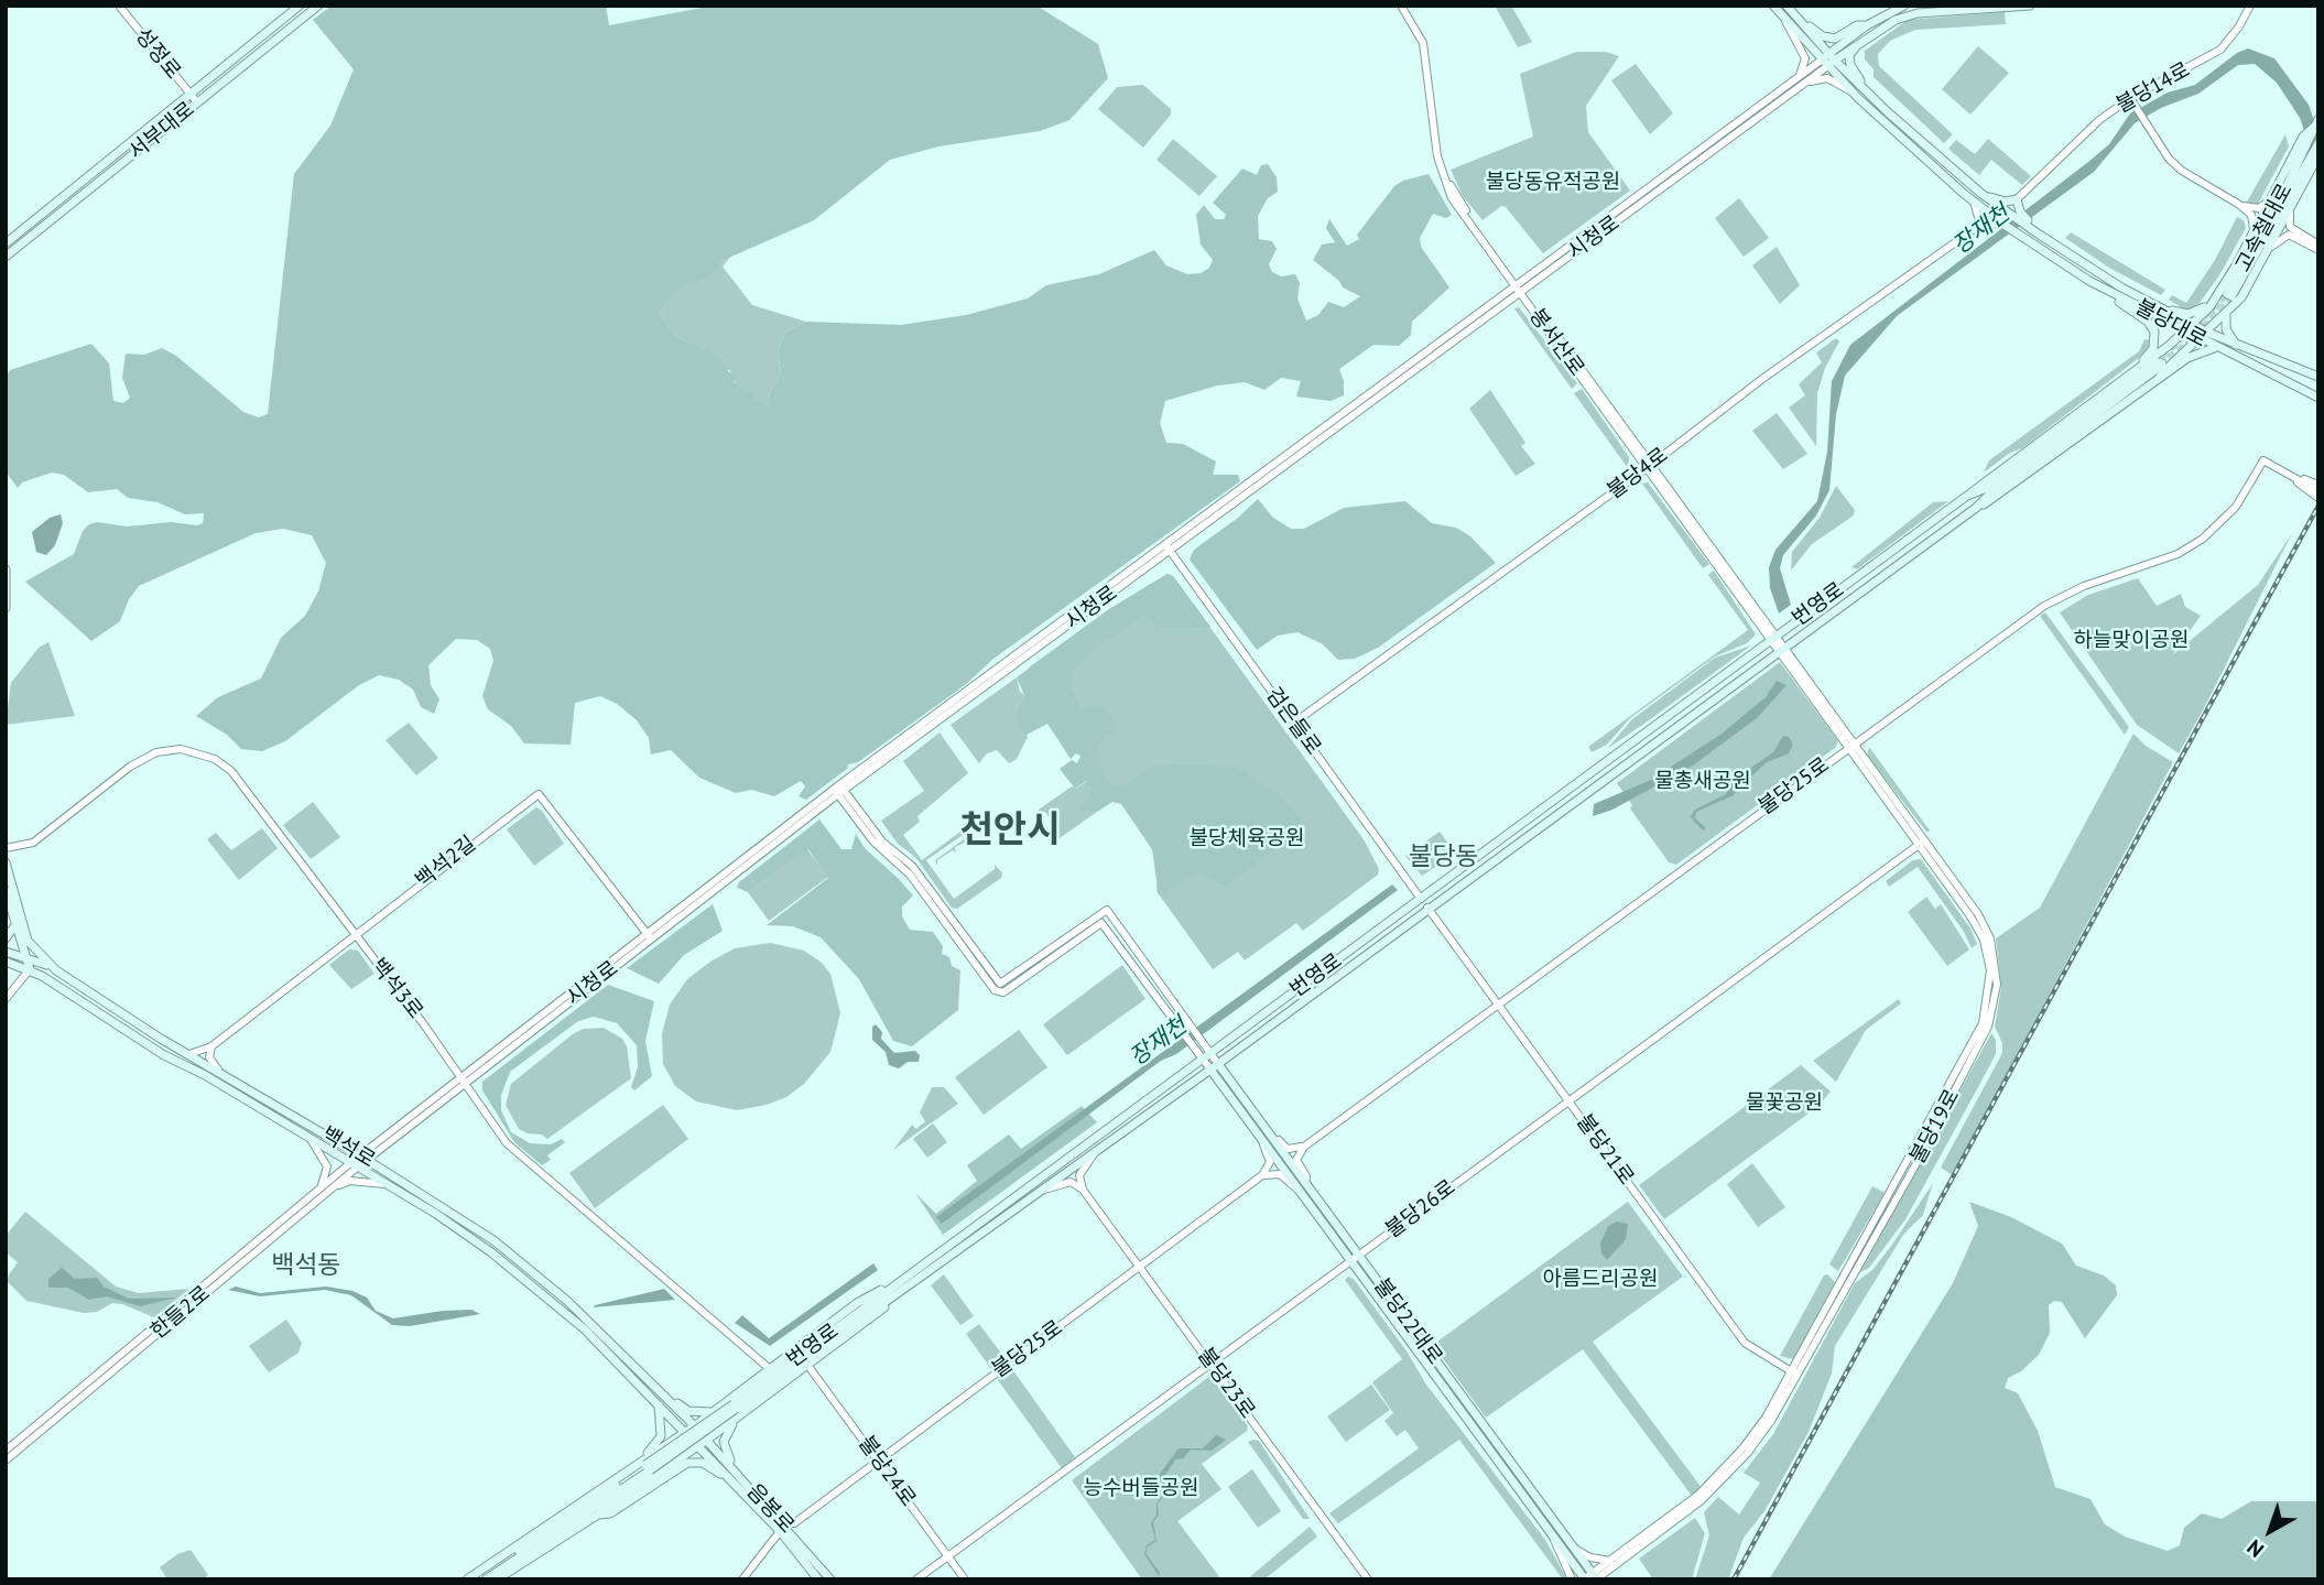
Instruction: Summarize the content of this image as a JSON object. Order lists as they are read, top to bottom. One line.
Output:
{"streets":{"main road":["서부대로","고속철대로","시청로","불당대로","번영로","백석로","불당22대로","음봉로"],"street":["성정로","불당14로","봉서산로","불당4로","검은들로","불당25로","백석2길","백석3로","불당19로","불당21로","불당26로","한들2로","불당23로","불당24로"]},"crossings":[["성정로","서부대로"],["시청로","봉서산로"],["시청로","검은들로"],["시청로","백석2길"],["시청로","백석3로"],["시청로","백석로"],["시청로","한들2로"],["봉서산로","불당4로"],["봉서산로","번영로"],["봉서산로","불당19로"],["불당4로","검은들로"],["번영로","검은들로"],["번영로","불당19로"],["번영로","불당21로"],["번영로","불당22대로"],["불당25로","불당19로"],["불당25로","불당21로"],["불당25로","불당23로"],["불당25로","불당24로"],["불당25로","음봉로"],["백석2길","백석3로"],["백석2길","백석로"],["불당19로","불당21로"],["불당19로","불당26로"],["불당19로","불당22대로"],["백석로","한들2로"],["백석로","음봉로"],["불당21로","불당26로"],["불당26로","불당22대로"],["불당26로","불당23로"],["불당26로","불당24로"]],"districts":["천안시","불당동","백석동"],"water":["장재천"],"parks":["불당동유적공원","하늘맞이공원","물총새공원","불당체육공원","물꽃공원","아름드리공원","능수버들공원"],"north":"bottom left"}
